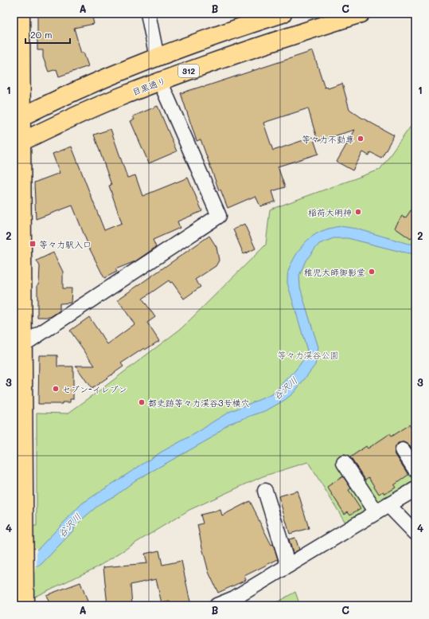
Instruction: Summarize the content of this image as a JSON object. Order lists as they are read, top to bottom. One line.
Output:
{"streets":{"main road":["312","目黒通り"]},"water":["谷沢川"],"parks":["等々力渓谷公園"],"places":{"other":["等々力不動尊","稲荷大明神","稚児大師御影堂","セブン-イレブン","都史跡等々力渓谷3号横穴"],"transit":["等々力駅入口"]},"scale_bar":"20 m","grid":{"columns":["A","B","C"],"rows":["1","2","3","4"]}}
